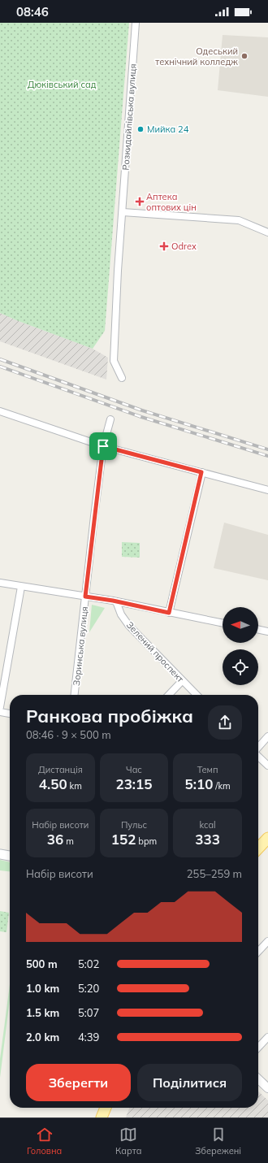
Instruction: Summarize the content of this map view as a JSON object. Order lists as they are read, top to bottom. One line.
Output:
{"streets":{"street":["Розкидайлівська вулиця","Зоринська вулиця","Зелений проспект"]},"parks":["Дюківський сад"],"places":{"other":["Одеський технічний колледж","Мийка 24"],"health":["Аптека оптових цін","Odrex"]},"north":"left","page":{"status":"08:46","heading":["Ранкова пробіжка","08:46 · 9 × 500 m"],"stats":[["Дистанція","4.50 km"],["Час","23:15"],["Темп","5:10 /km"],["Набір висоти","36 m"],["Пульс","152 bpm"],["kcal","333"]],"chart":["Набір висоти","255–259 m"],"list":[{"name":"500 m","note":"5:02"},{"name":"1.0 km","note":"5:20"},{"name":"1.5 km","note":"5:07"},{"name":"2.0 km","note":"4:39"}],"buttons":["Зберегти","Поділитися"],"tabs":["Головна","Карта","Збережені"]}}
